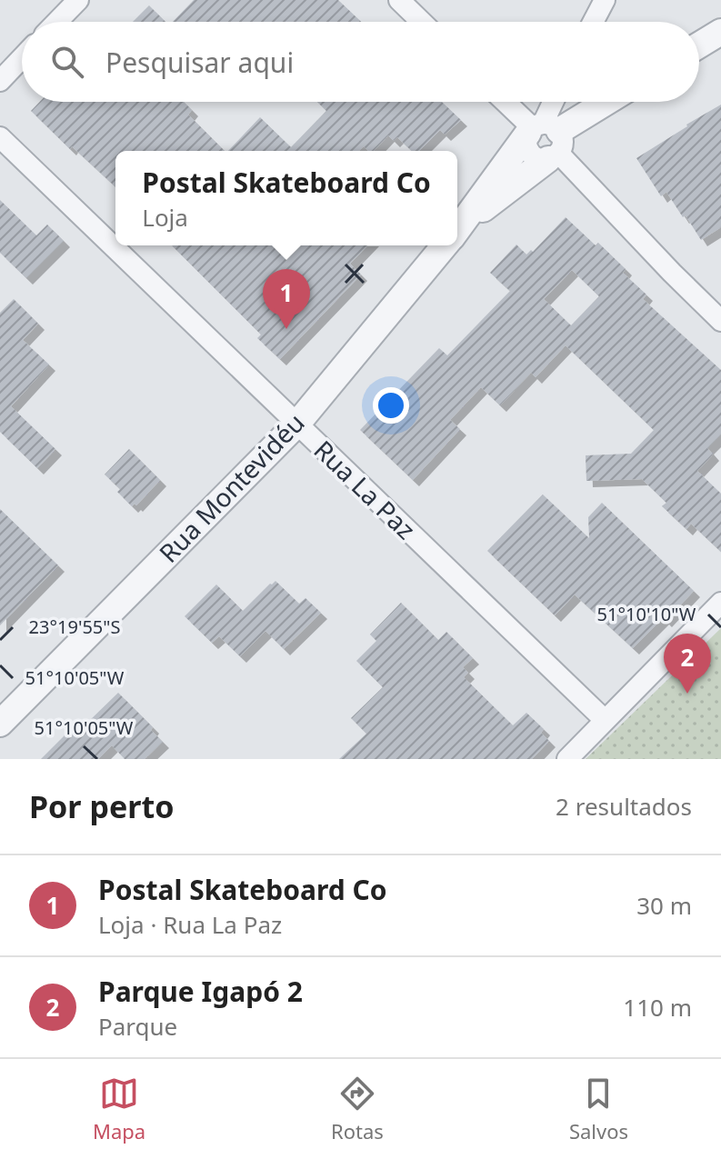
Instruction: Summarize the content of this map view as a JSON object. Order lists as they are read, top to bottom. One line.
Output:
{"streets":{"street":["Rua Montevidéu","Rua La Paz"]},"crossings":[["Rua Montevidéu","Rua La Paz"]],"page":{"search":"Pesquisar aqui","popup":["Postal Skateboard Co","Loja"],"pins":["1","2"],"heading":["Por perto","2 resultados"],"list":[{"mark":"1","name":"Postal Skateboard Co","note":"Loja · Rua La Paz","value":"30 m"},{"mark":"2","name":"Parque Igapó 2","note":"Parque","value":"110 m"}],"nav":["Mapa","Rotas","Salvos"]},"coordinates":["51°10'10\"W","23°19'55\"S","51°10'05\"W"]}
